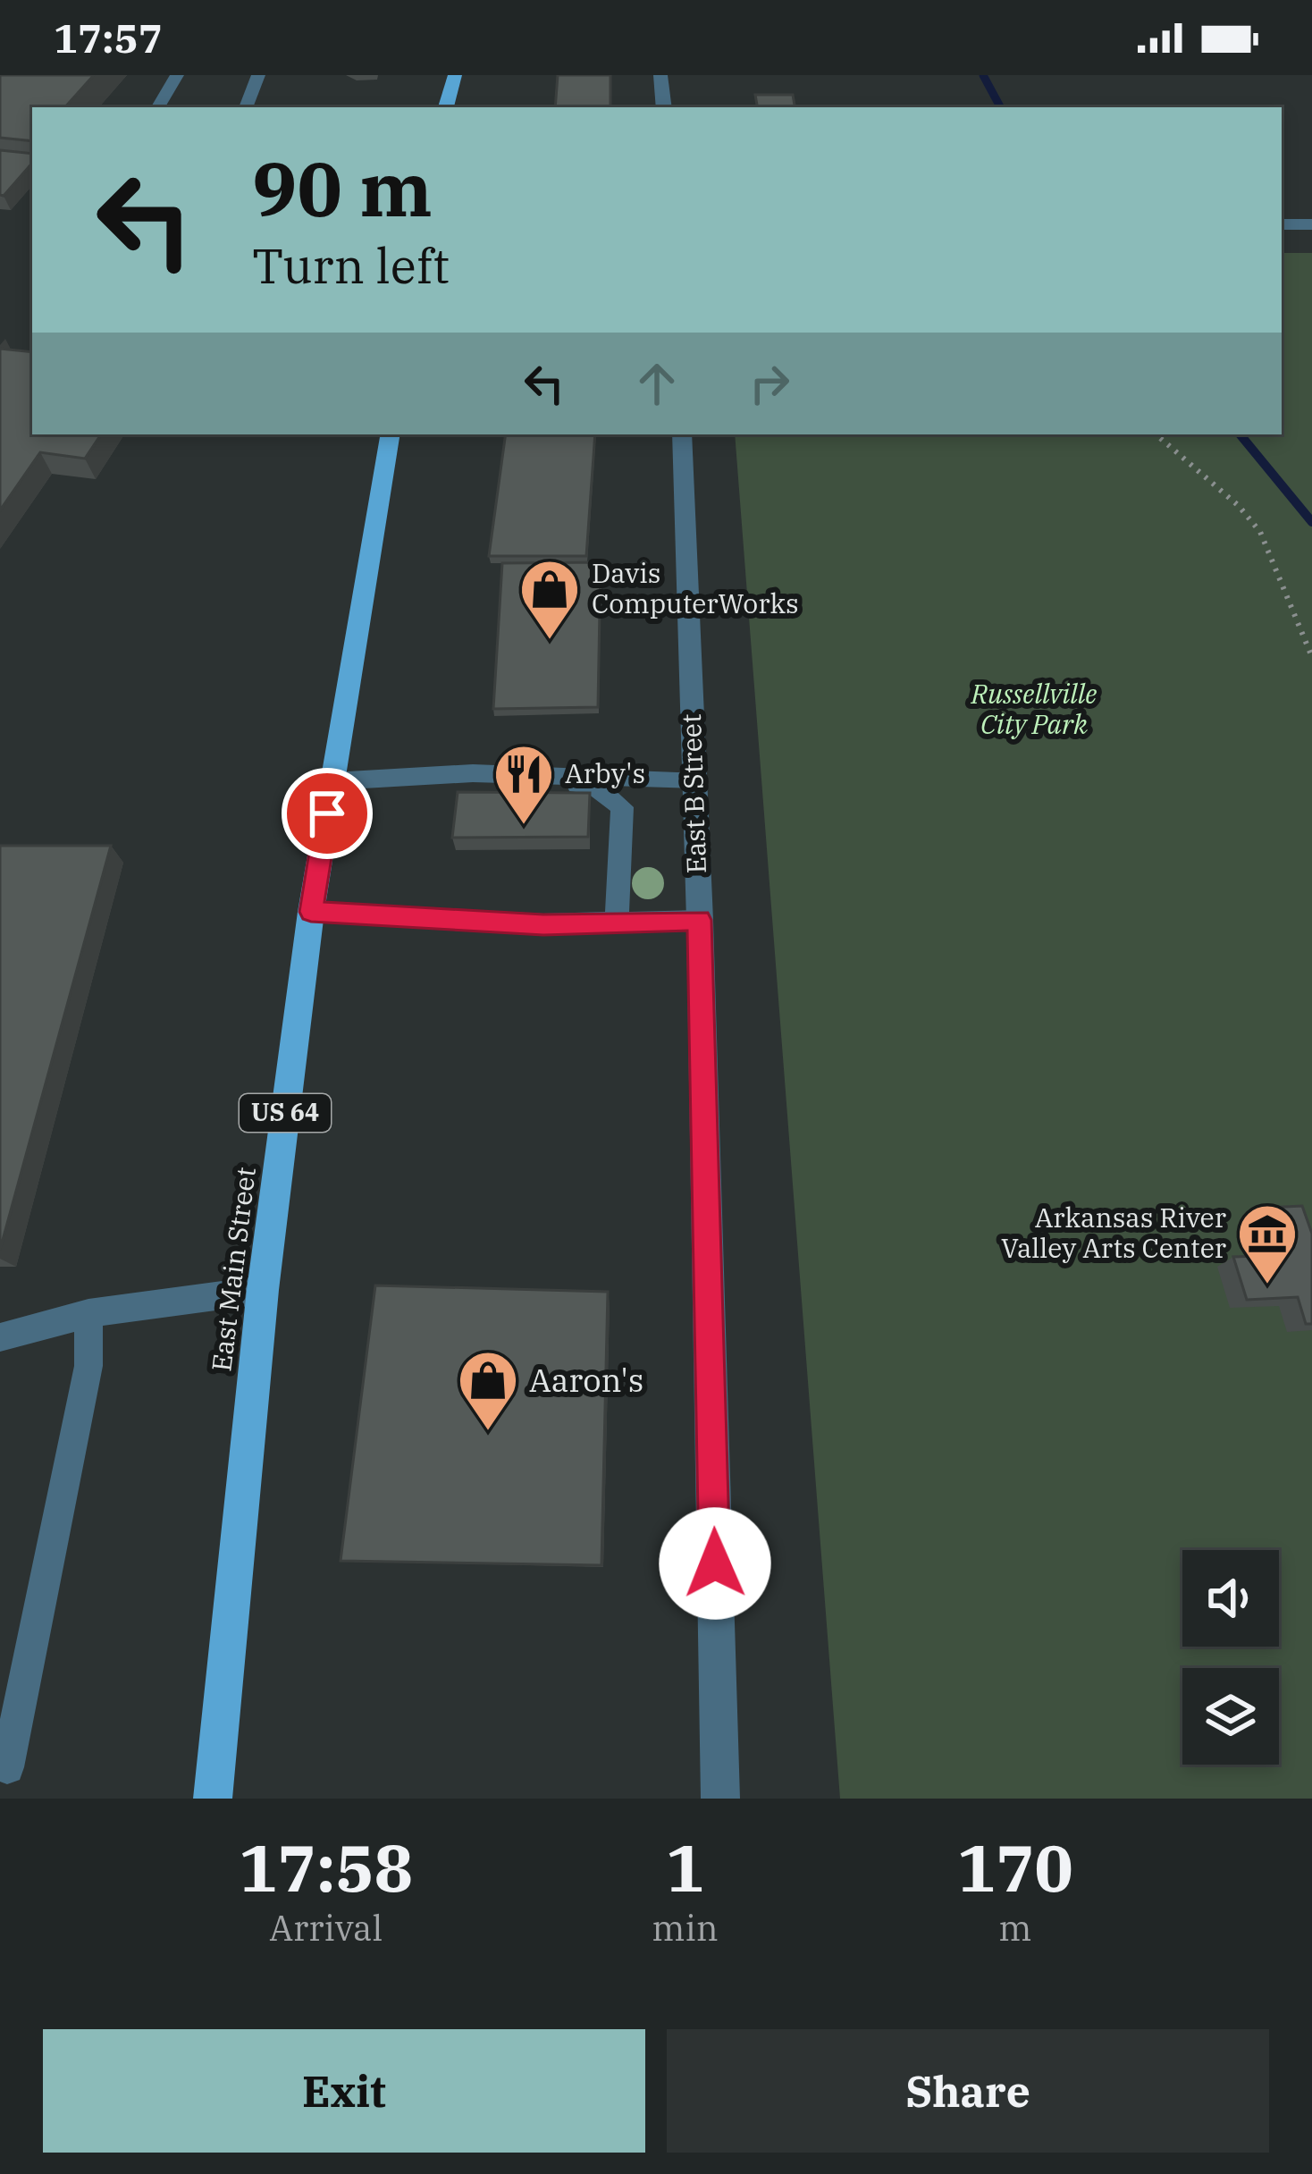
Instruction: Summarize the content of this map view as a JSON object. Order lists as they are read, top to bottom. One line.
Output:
{"streets":{"main road":["US 64","East Main Street"],"street":["East B Street"]},"parks":["Russellville City Park"],"places":{"shop":["Davis ComputerWorks","Aaron's"],"restaurant":["Arby's"],"museum":["Arkansas River Valley Arts Center"]},"page":{"status":"17:57","turn":["90 m","Turn left"],"eta":["17:58","Arrival","1","min","170","m"],"buttons":["Exit","Share"]}}
